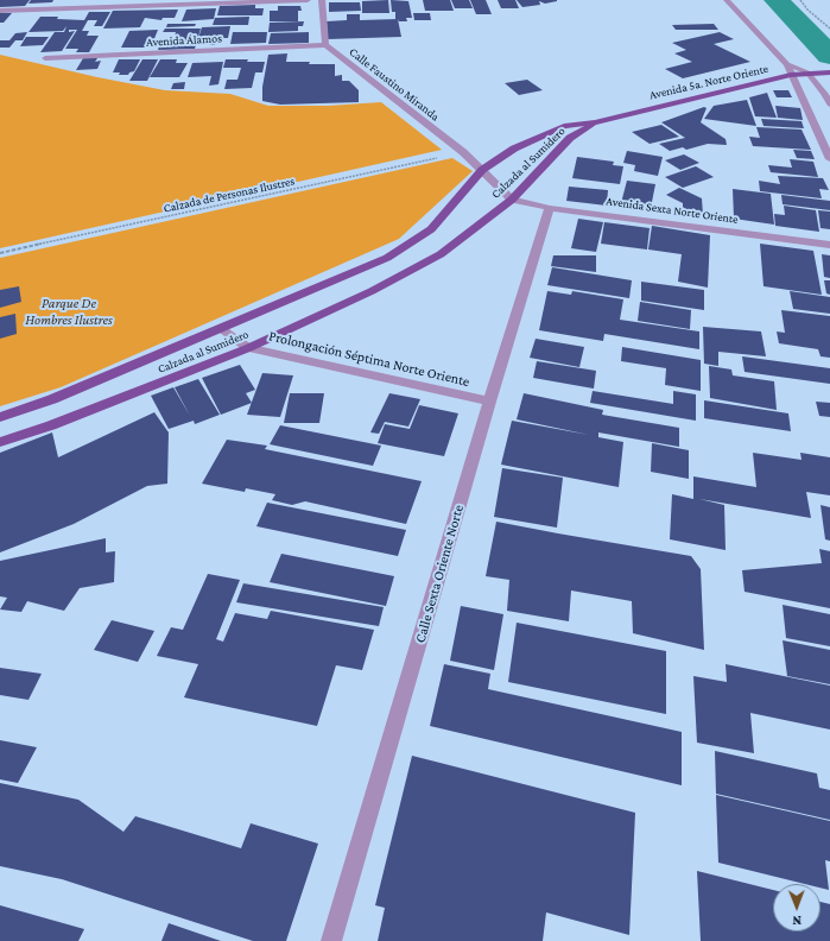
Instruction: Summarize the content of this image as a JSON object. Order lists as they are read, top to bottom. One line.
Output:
{"streets":{"main road":["Avenida 5a. Norte Oriente","Calzada al Sumidero"],"street":["Avenida Álamos","Calle Faustino Miranda","Avenida Sexta Norte Oriente","Prolongación Séptima Norte Oriente","Calle Sexta Oriente Norte"],"path":["Calzada de Personas Ilustres"]},"crossings":[["Avenida Álamos","Calle Faustino Miranda"],["Avenida 5a. Norte Oriente","Calzada al Sumidero"],["Calle Faustino Miranda","Calzada al Sumidero"],["Calle Faustino Miranda","Calzada de Personas Ilustres"],["Calle Faustino Miranda","Avenida Sexta Norte Oriente"],["Calzada al Sumidero","Avenida Sexta Norte Oriente"],["Calzada al Sumidero","Prolongación Séptima Norte Oriente"],["Avenida Sexta Norte Oriente","Calle Sexta Oriente Norte"],["Prolongación Séptima Norte Oriente","Calle Sexta Oriente Norte"]],"parks":["Parque De Hombres Ilustres"],"north":"bottom"}
